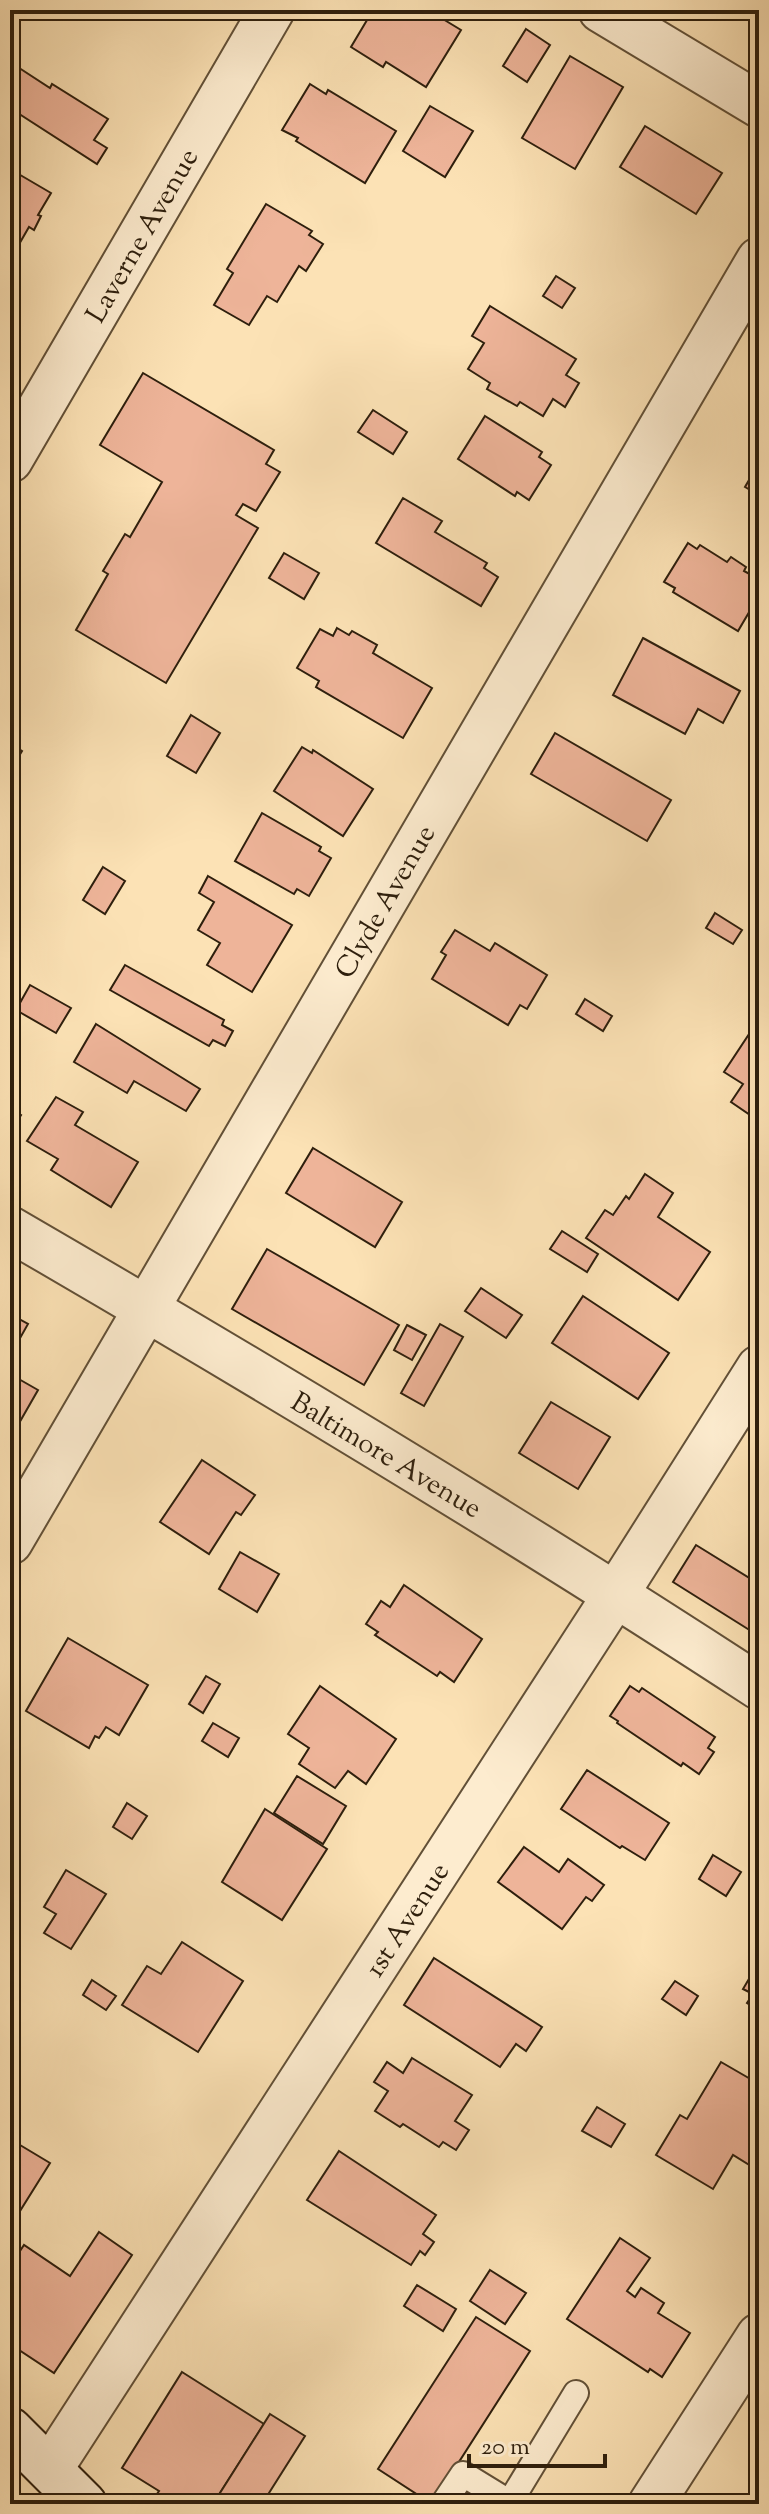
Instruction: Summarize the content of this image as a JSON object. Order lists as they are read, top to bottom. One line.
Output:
{"streets":{"street":["Laverne Avenue","Clyde Avenue","Baltimore Avenue","1st Avenue"]},"crossings":[["Clyde Avenue","Baltimore Avenue"],["Baltimore Avenue","1st Avenue"]],"scale_bar":"20 m"}
